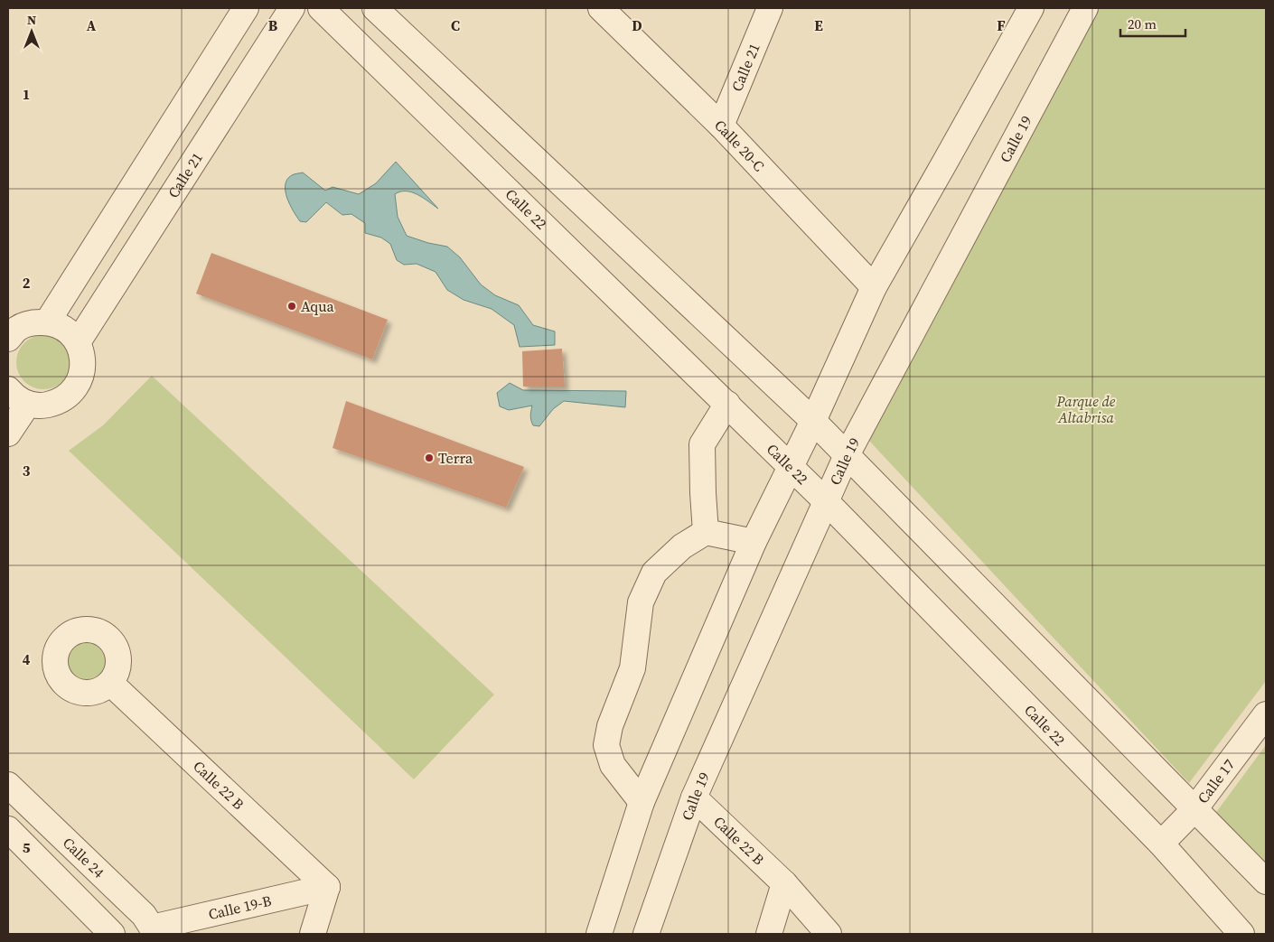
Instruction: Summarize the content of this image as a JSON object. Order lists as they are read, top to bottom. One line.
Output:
{"streets":{"street":["Calle 21","Calle 19","Calle 20-C","Calle 22","Calle 17","Calle 22 B","Calle 24","Calle 19-B"]},"crossings":[["Calle 21","Calle 20-C"],["Calle 19","Calle 22"],["Calle 19","Calle 22 B"],["Calle 22","Calle 17"],["Calle 22 B","Calle 19-B"],["Calle 24","Calle 19-B"]],"parks":["Parque de Altabrisa"],"places":["Aqua","Terra"],"scale_bar":"20 m","north":"top","grid":{"columns":["A","B","C","D","E","F"],"rows":["1","2","3","4","5"]}}
